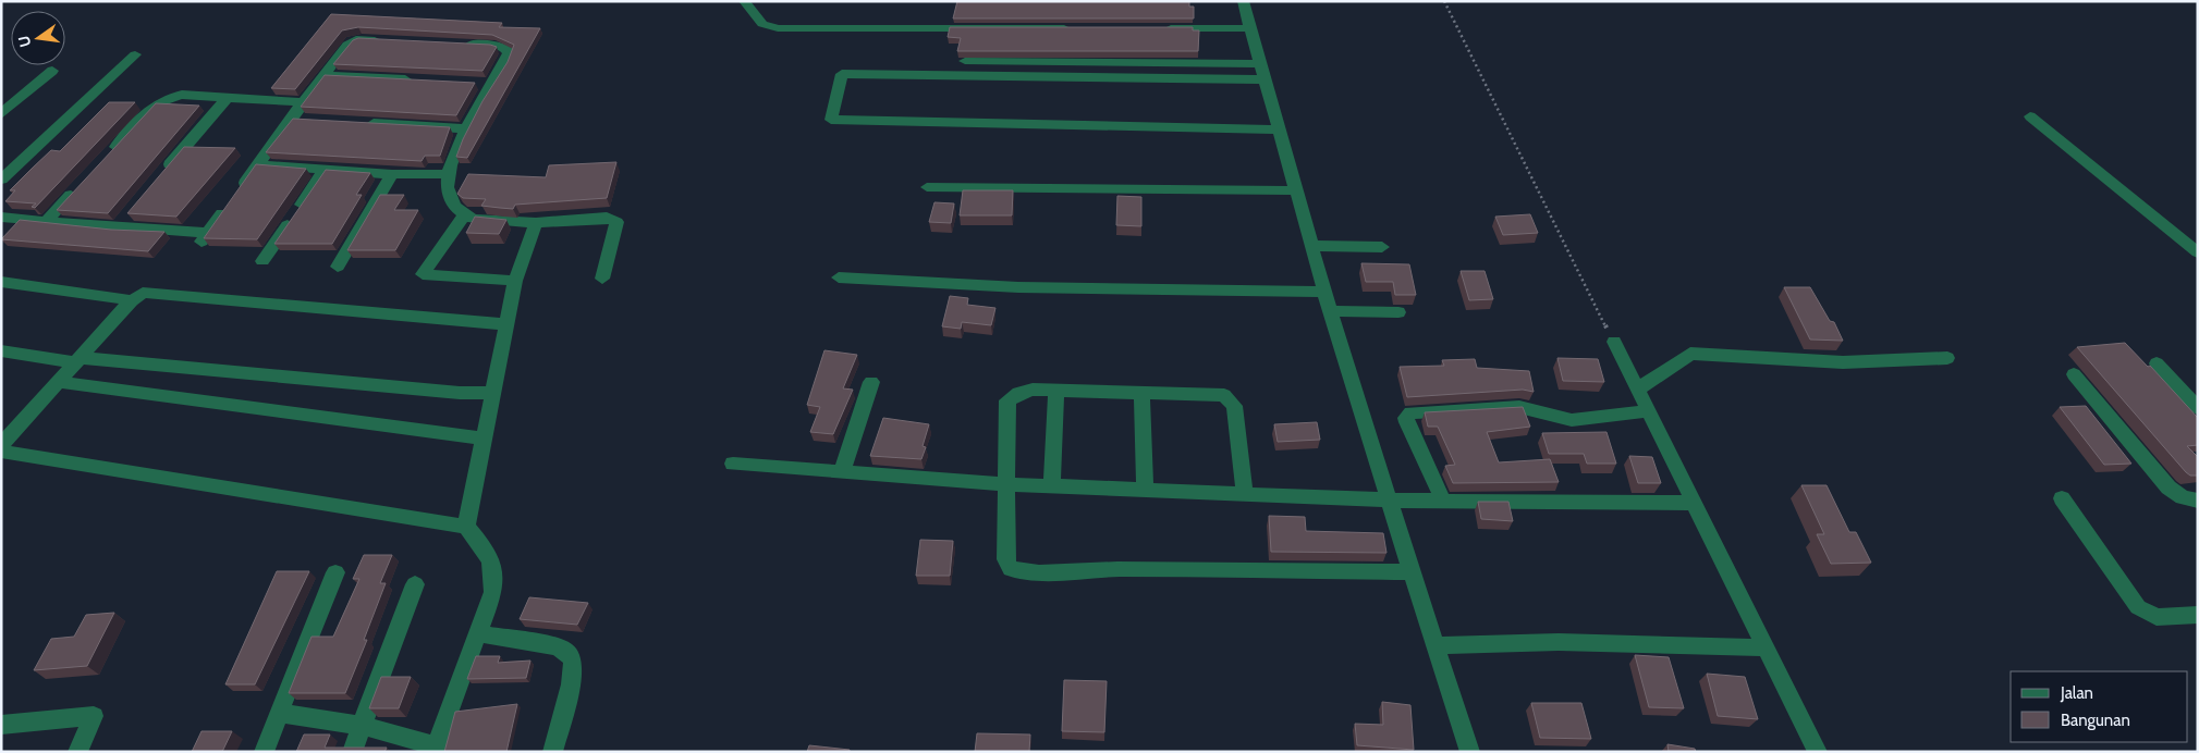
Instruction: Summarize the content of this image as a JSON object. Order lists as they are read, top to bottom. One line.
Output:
{"legend":["Jalan","Bangunan"],"north":"left"}
